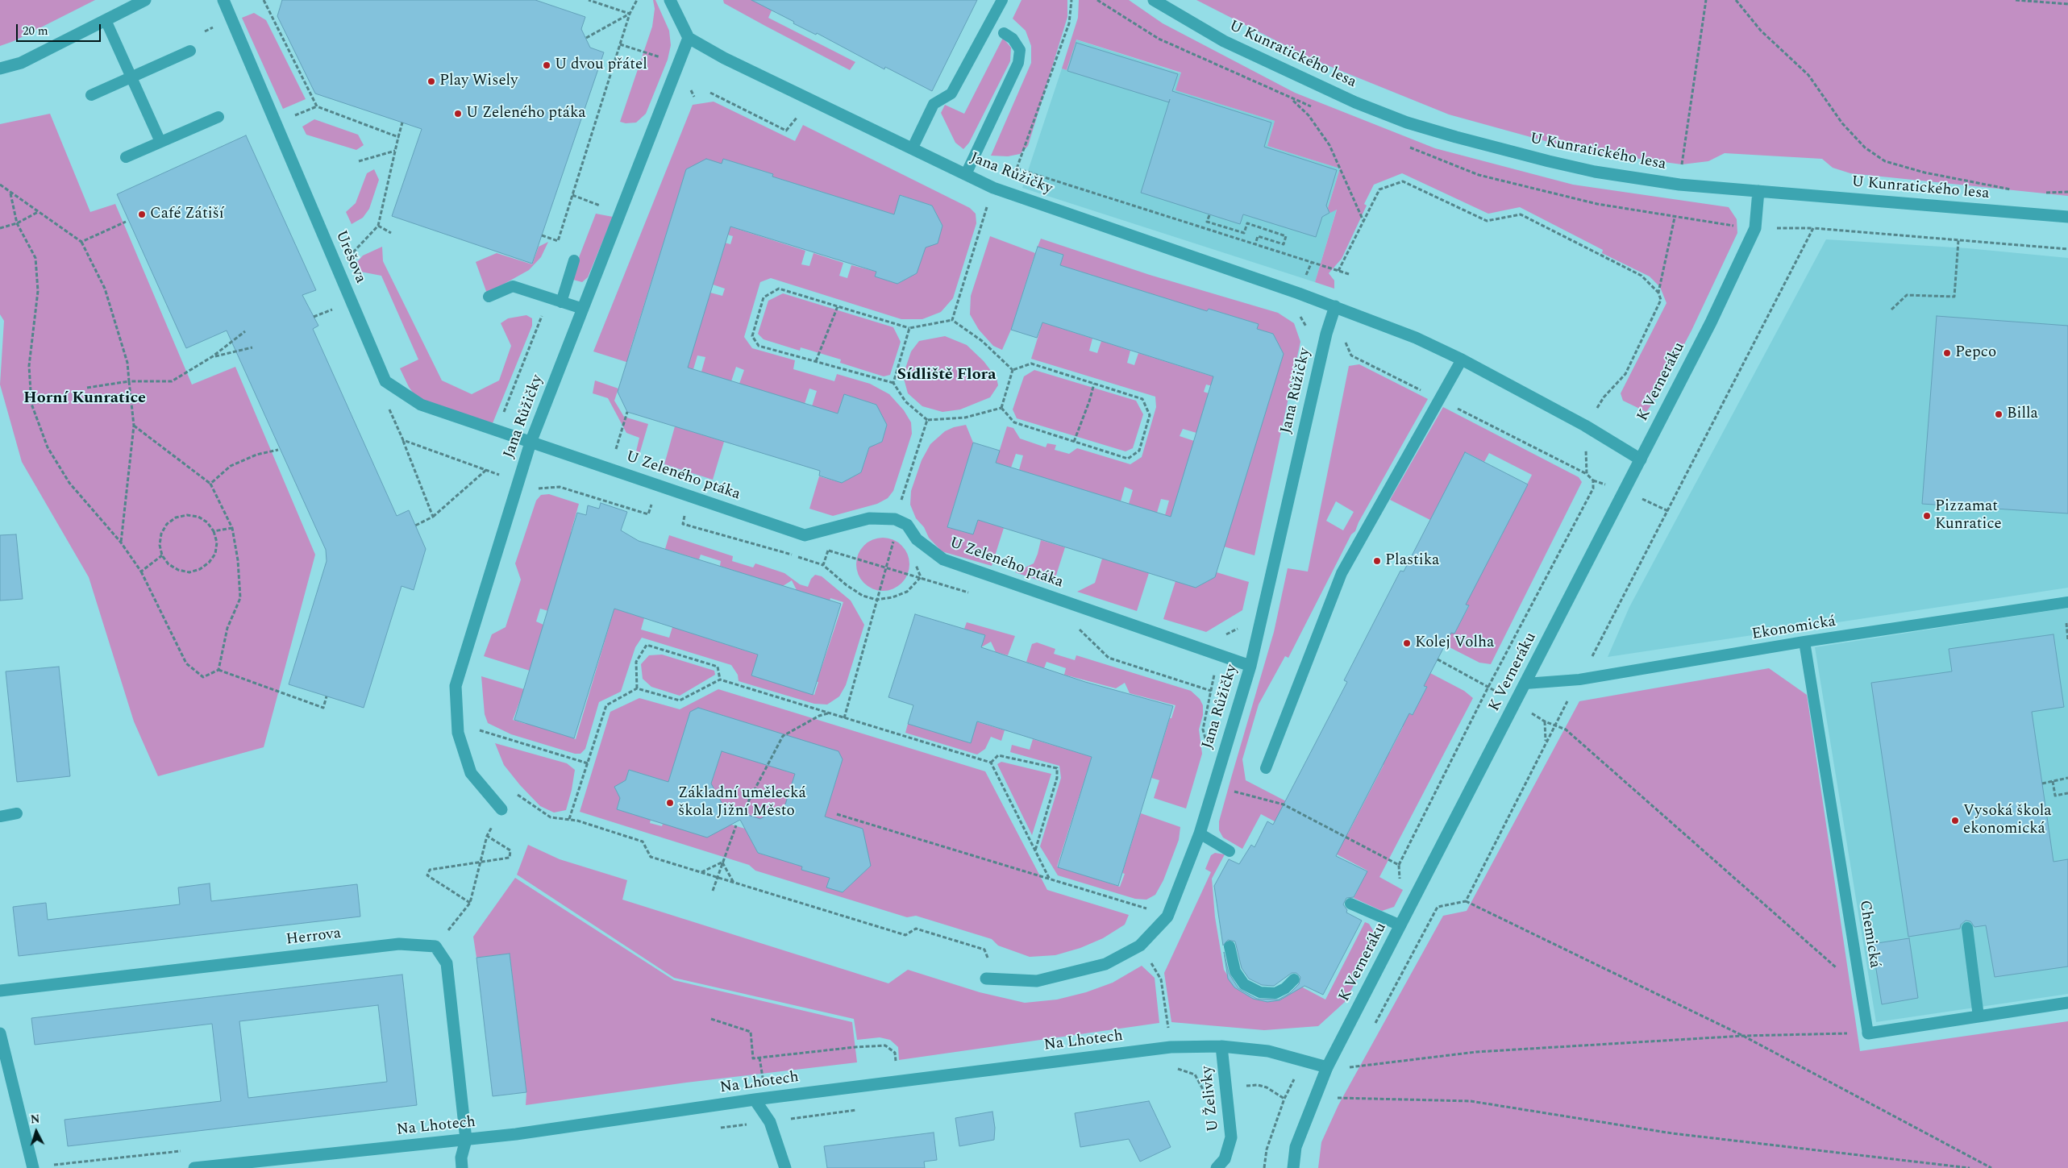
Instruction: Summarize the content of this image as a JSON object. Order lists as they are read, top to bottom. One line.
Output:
{"streets":{"street":["U Kunratického lesa","Jana Růžičky","Urešova","K Verneráku","U Zeleného ptáka","Herrova","Na Lhotech","U Želivky"],"lane":["Ekonomická","Chemická"]},"crossings":[["U Kunratického lesa","K Verneráku"],["Jana Růžičky","Urešova"],["Jana Růžičky","K Verneráku"],["Jana Růžičky","U Zeleného ptáka"],["Urešova","U Zeleného ptáka"],["K Verneráku","Ekonomická"],["K Verneráku","Na Lhotech"],["Ekonomická","Chemická"],["Na Lhotech","U Želivky"]],"districts":["Sídliště Flora","Horní Kunratice"],"places":["U dvou přátel","Play Wisely","U Zeleného ptáka","Café Zátiší","Pepco","Billa","Pizzamat Kunratice","Plastika","Kolej Volha","Základní umělecká škola Jižní Město","Vysoká škola ekonomická"],"scale_bar":"20 m","north":"top"}
